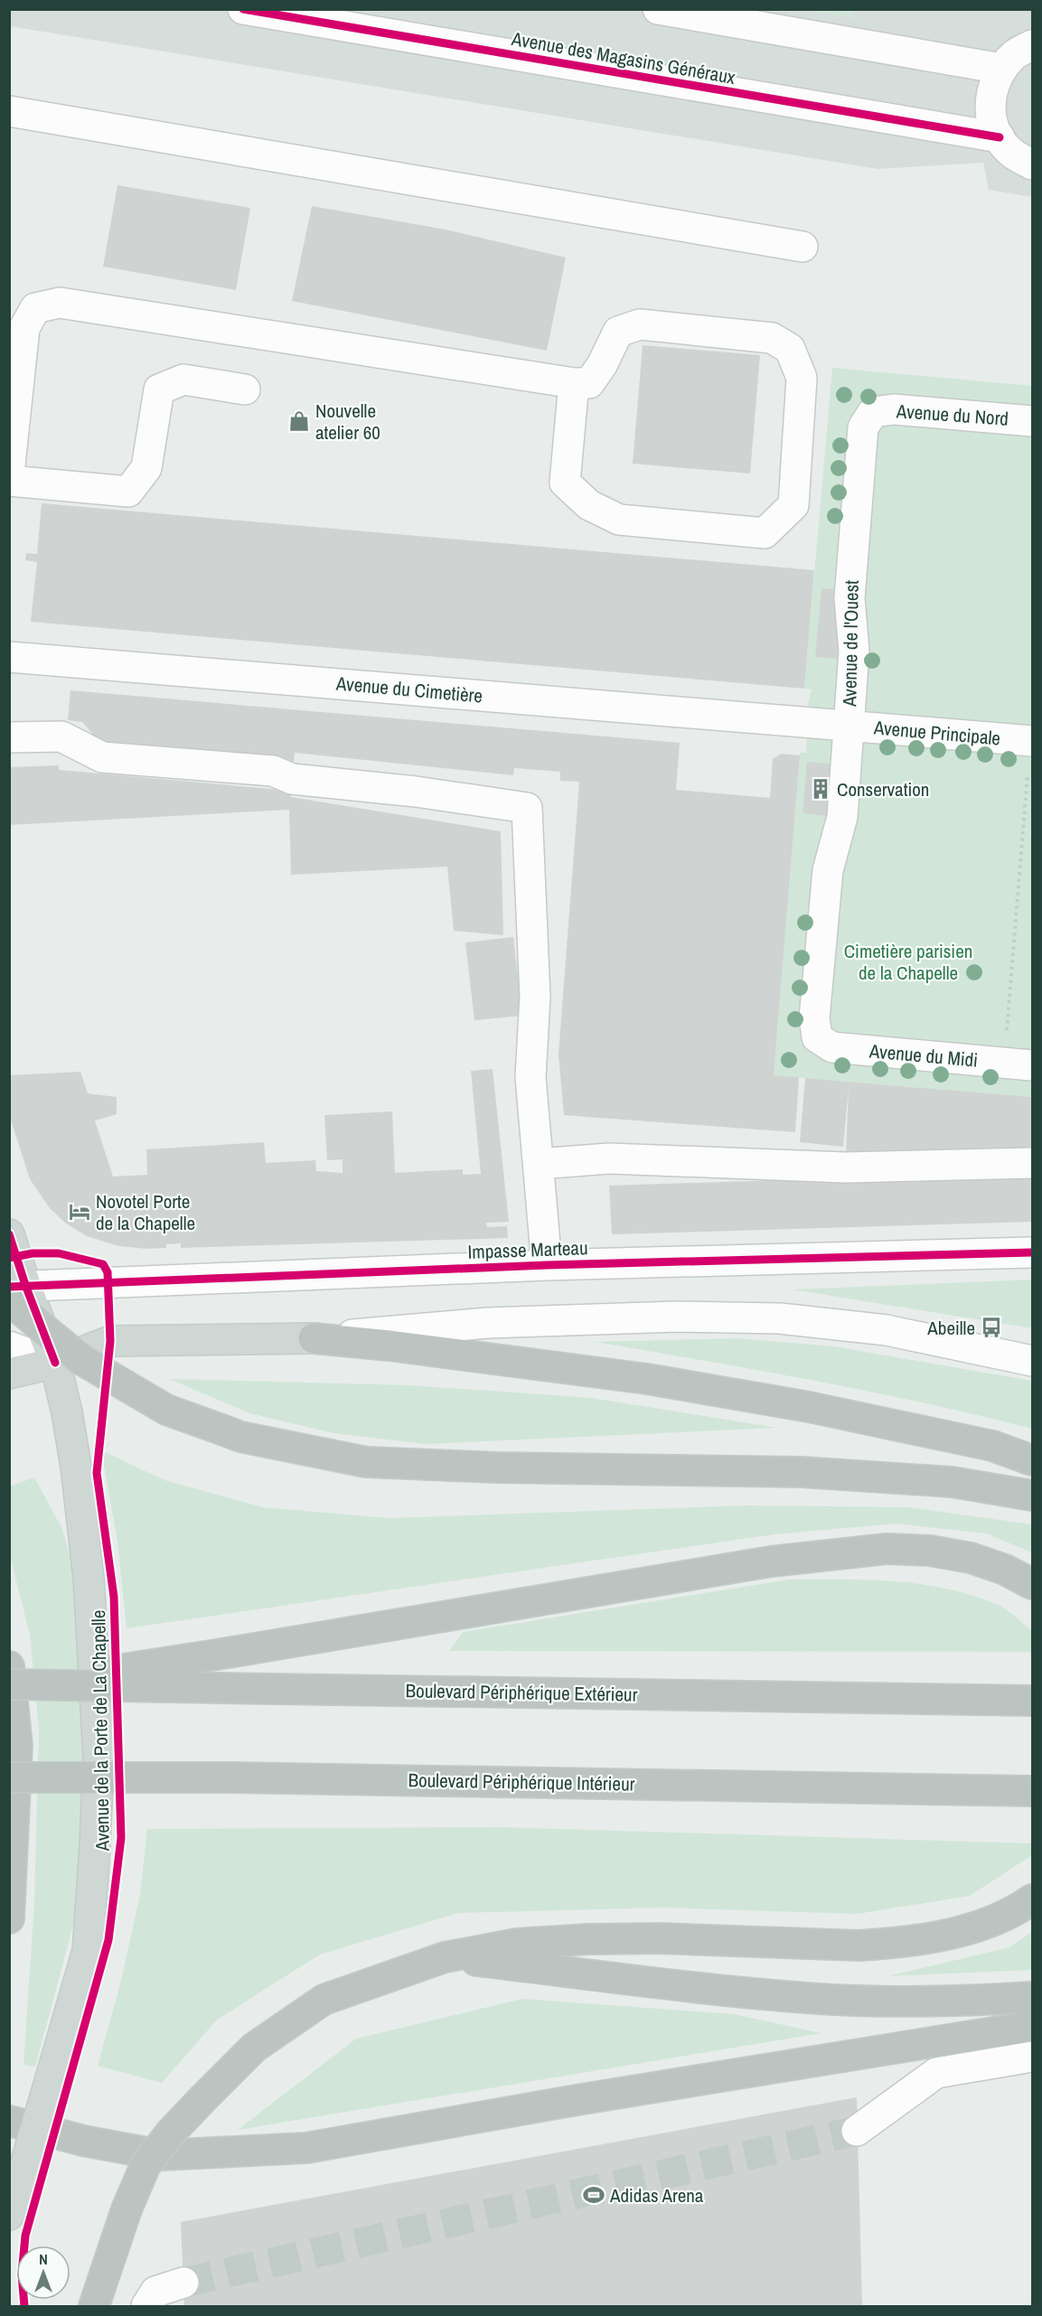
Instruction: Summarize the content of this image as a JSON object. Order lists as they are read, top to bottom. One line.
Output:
{"streets":{"highway":["Boulevard Périphérique Extérieur","Boulevard Périphérique Intérieur"],"main road":["Avenue de la Porte de La Chapelle"],"street":["Avenue des Magasins Généraux","Avenue du Nord","Avenue de l'Ouest","Avenue du Cimetière","Avenue Principale","Avenue du Midi","Impasse Marteau"]},"crossings":[["Avenue du Nord","Avenue de l'Ouest"],["Avenue de l'Ouest","Avenue Principale"],["Avenue de l'Ouest","Avenue du Midi"],["Avenue du Cimetière","Avenue Principale"],["Impasse Marteau","Avenue de la Porte de La Chapelle"]],"parks":["Cimetière parisien de la Chapelle"],"places":{"shop":["Nouvelle atelier 60"],"building":["Conservation"],"hotel":["Novotel Porte de la Chapelle"],"bus stop":["Abeille"],"sports":["Adidas Arena"]},"north":"top"}
